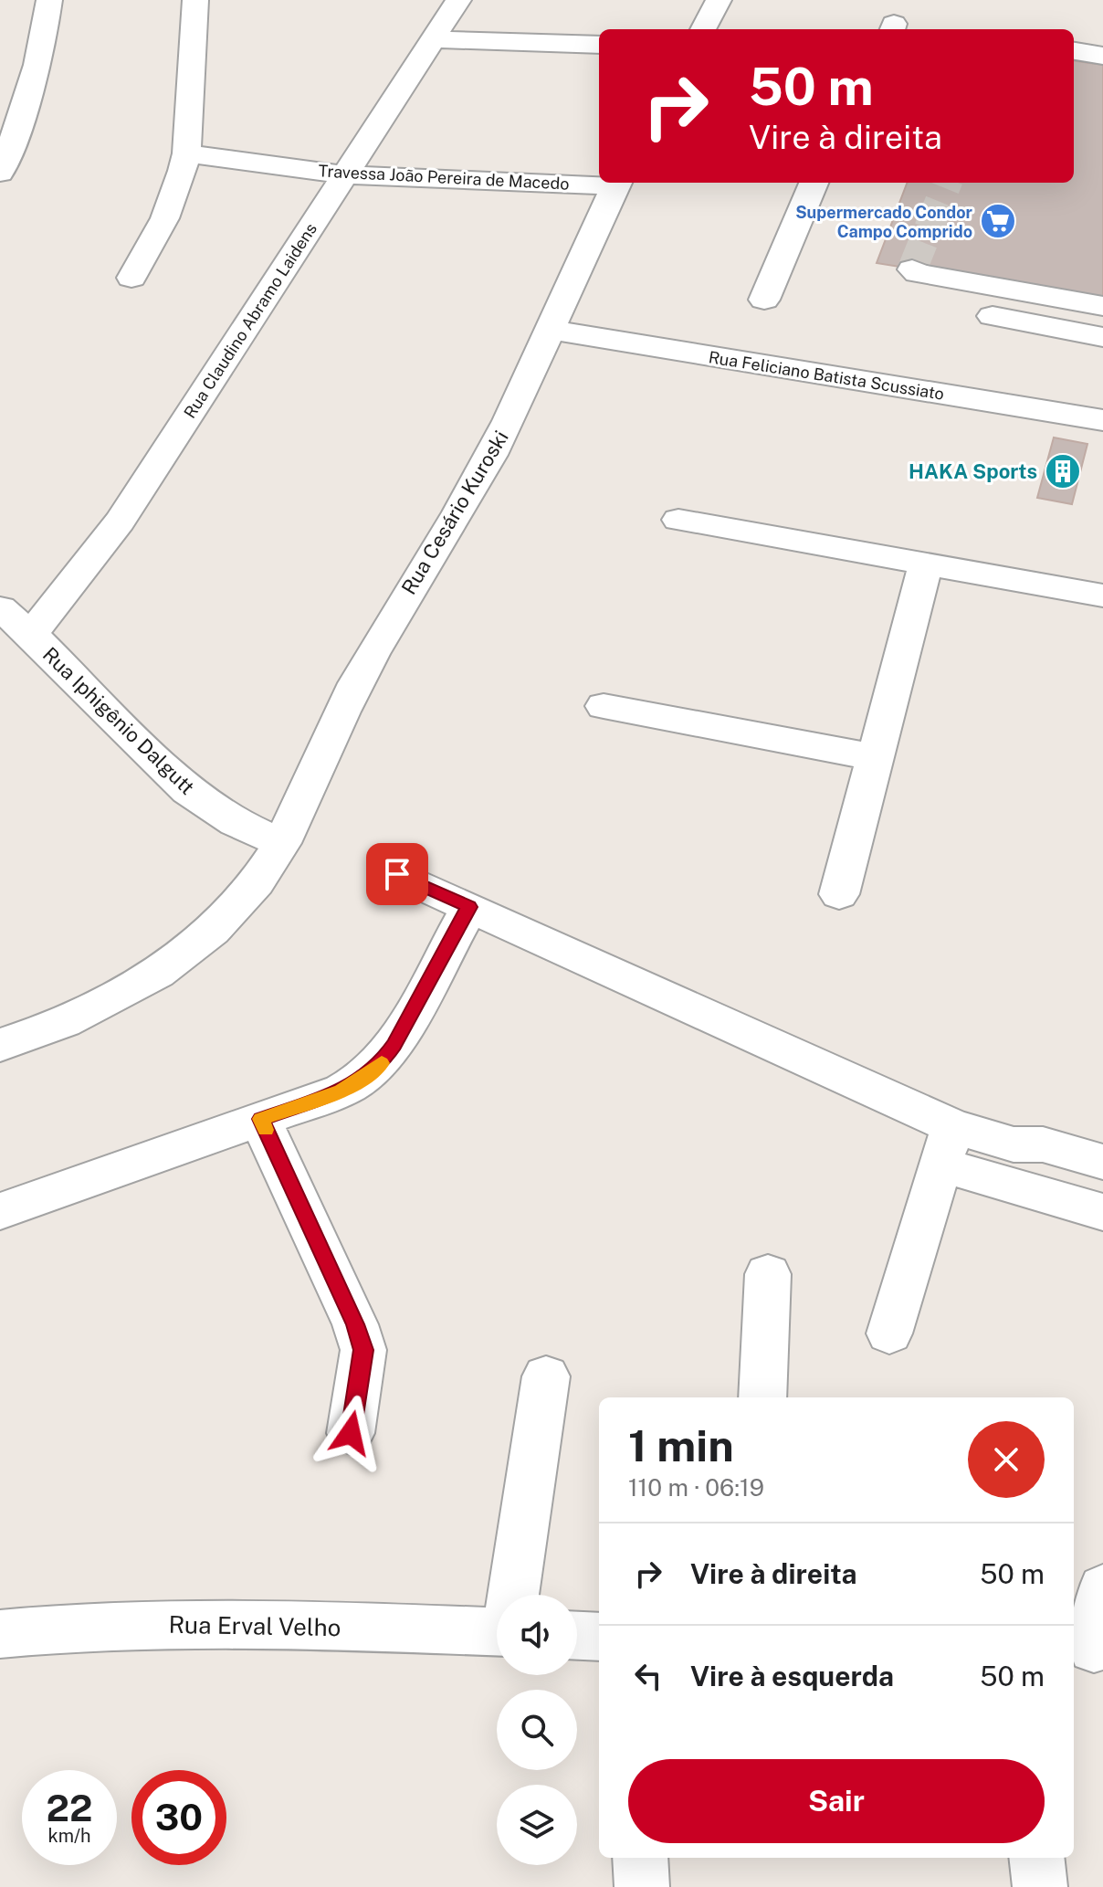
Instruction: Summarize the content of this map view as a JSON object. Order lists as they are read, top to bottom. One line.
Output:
{"streets":{"street":["Travessa João Pereira de Macedo","Rua Claudino Abramo Laidens","Rua Feliciano Batista Scussiato","Rua Cesário Kuroski","Rua Iphigênio Dalgutt","Rua Erval Velho"]},"crossings":[["Travessa João Pereira de Macedo","Rua Claudino Abramo Laidens"],["Rua Claudino Abramo Laidens","Rua Iphigênio Dalgutt"],["Rua Feliciano Batista Scussiato","Rua Cesário Kuroski"],["Rua Cesário Kuroski","Rua Iphigênio Dalgutt"]],"places":{"supermarket":["Supermercado Condor Campo Comprido"],"building":["HAKA Sports"]},"page":{"turn":["50 m","Vire à direita"],"heading":["1 min","110 m · 06:19"],"list":[{"name":"Vire à direita","value":"50 m"},{"name":"Vire à esquerda","value":"50 m"}],"buttons":"Sair","speed":"22 km/h","limit":"30"}}
